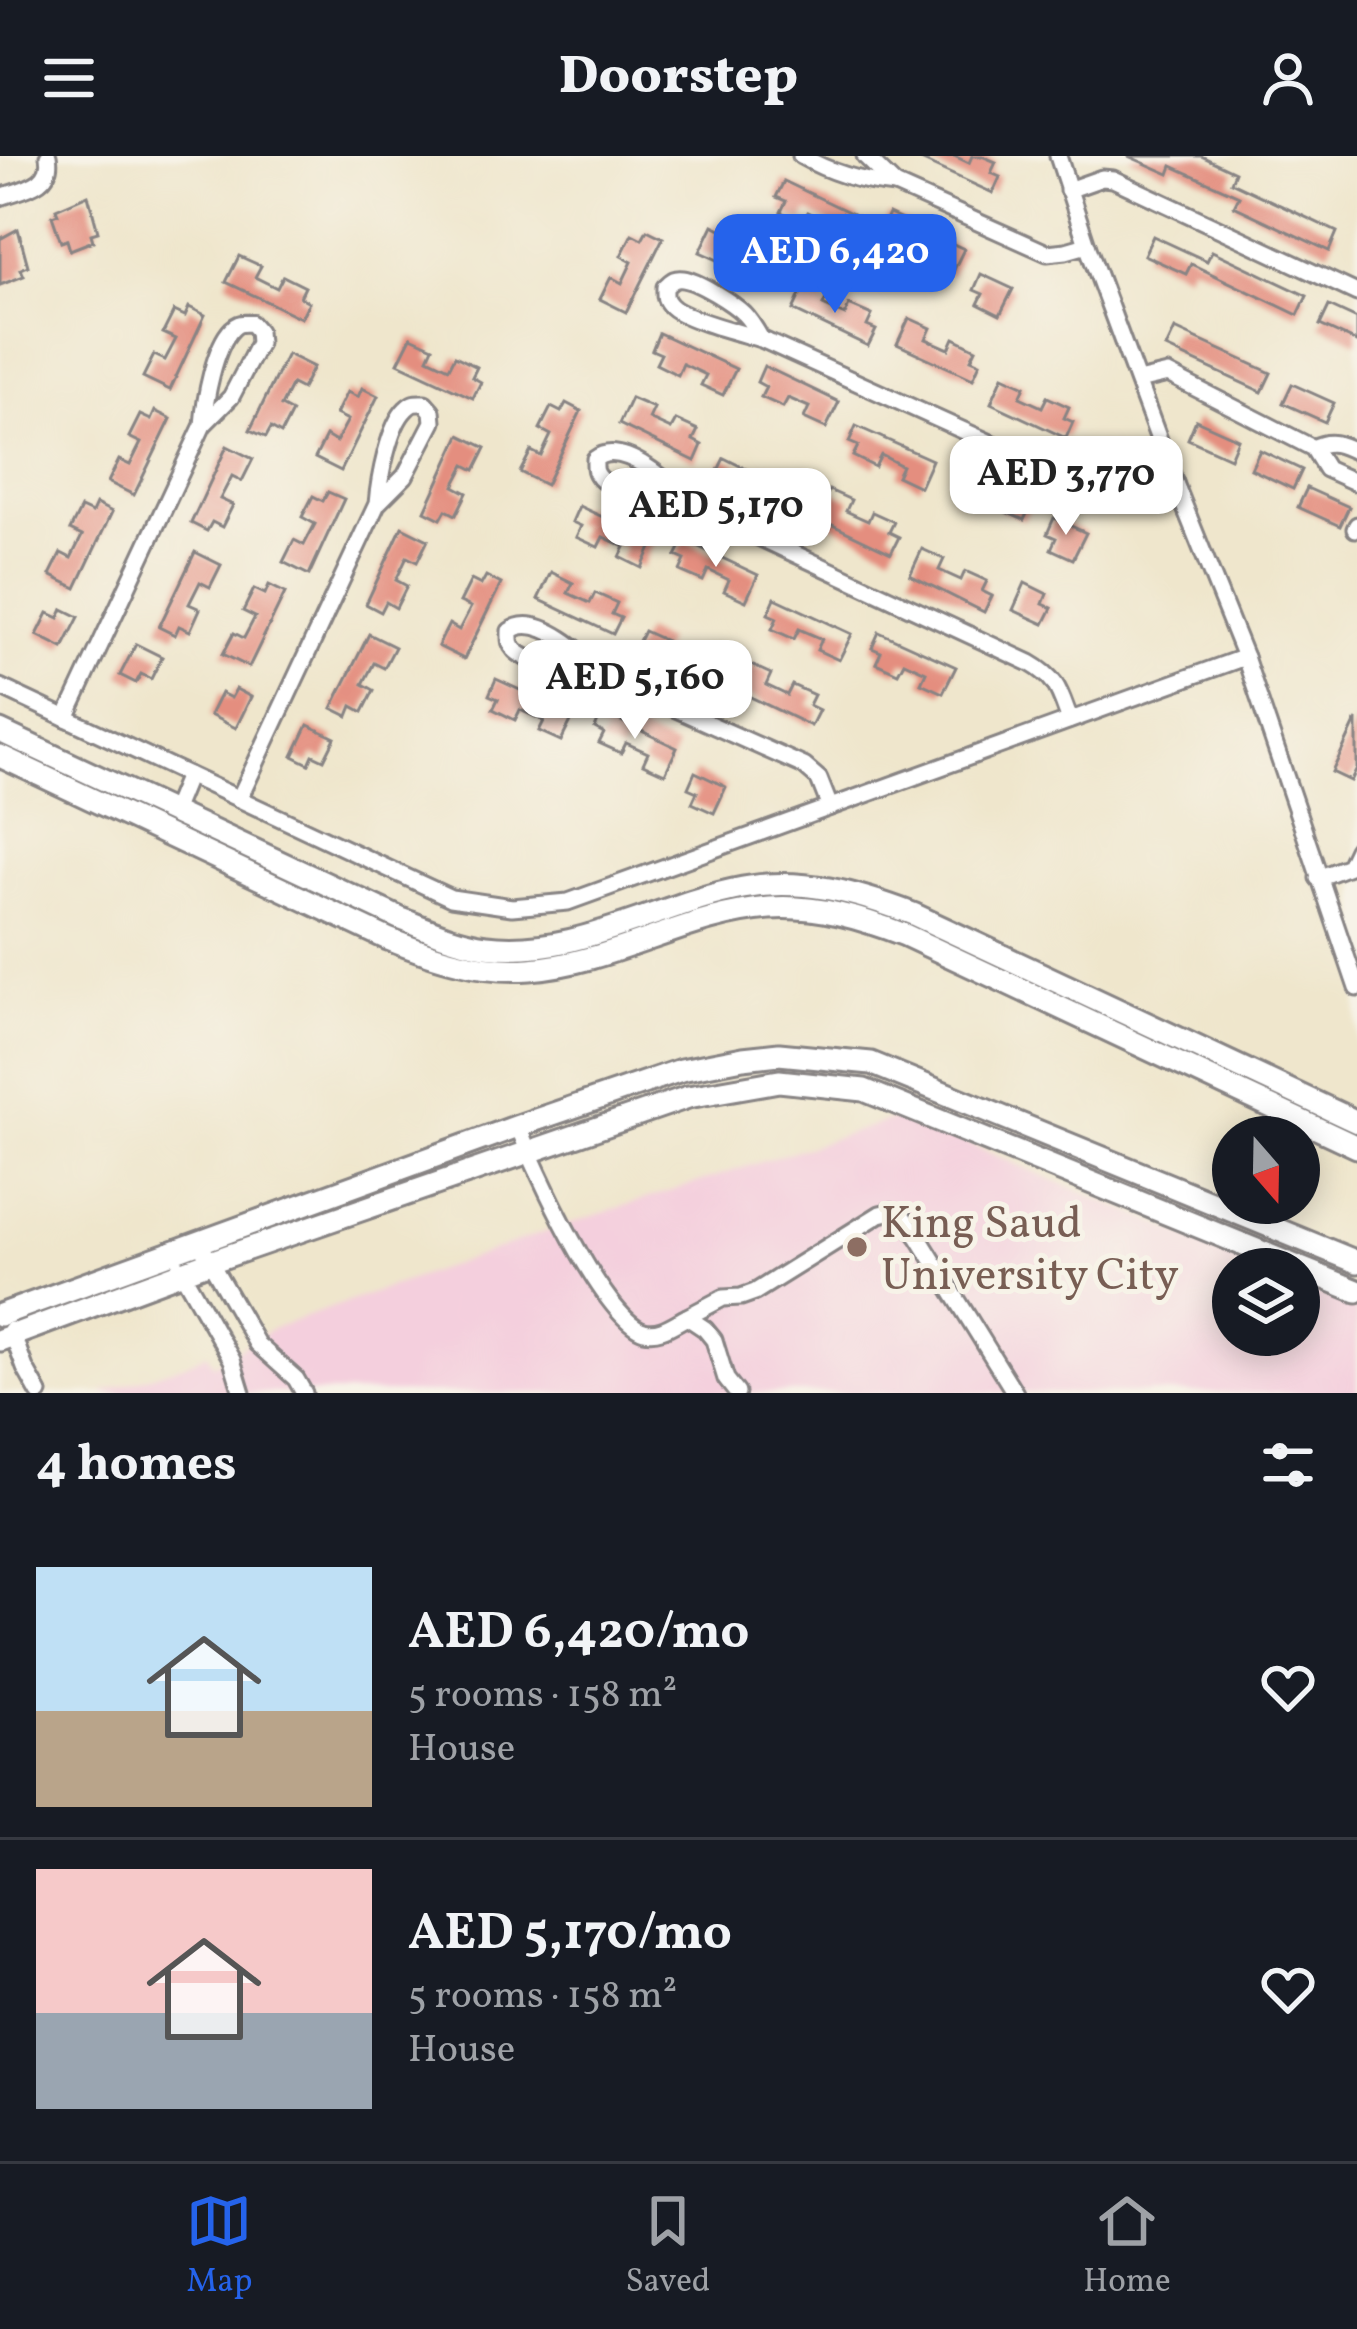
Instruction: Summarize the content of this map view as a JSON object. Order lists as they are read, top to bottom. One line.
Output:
{"places":["King Saud University City"],"north":"bottom","page":{"header":"Doorstep","price":["AED 6,420","AED 3,770","AED 5,170","AED 5,160"],"heading":"4 homes","list":[{"name":"AED 6,420/mo","note":"5 rooms · 158 m² · House"},{"name":"AED 5,170/mo","note":"5 rooms · 158 m² · House"}],"tabs":["Map","Saved","Home"]}}
